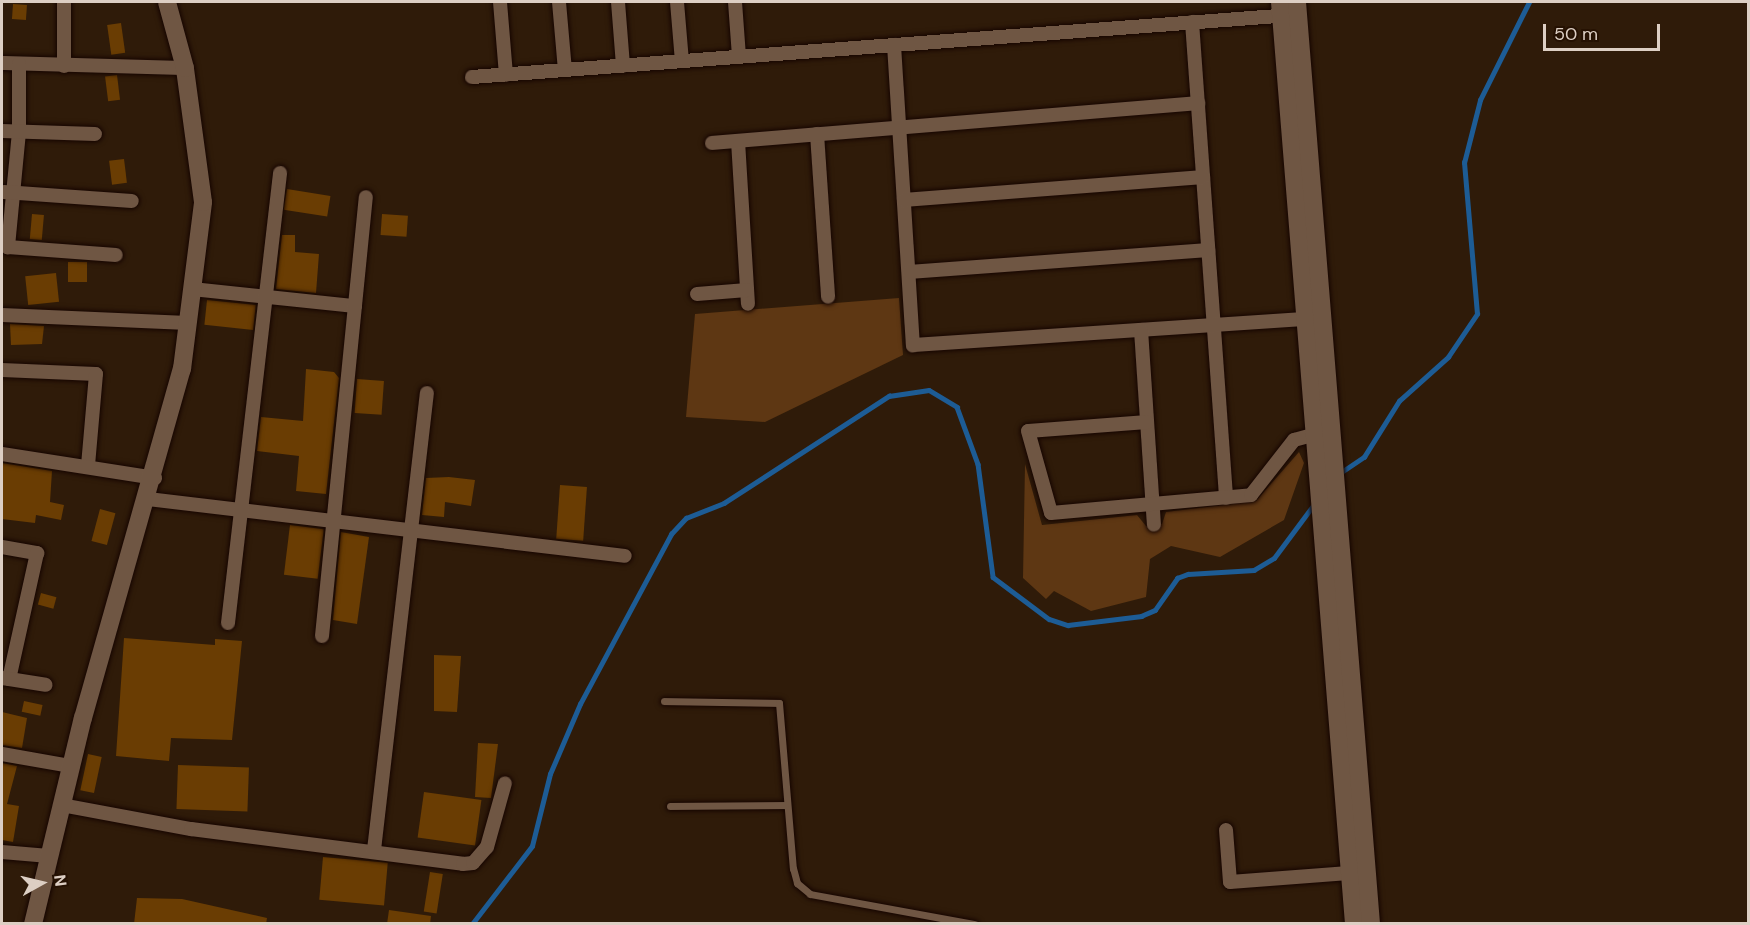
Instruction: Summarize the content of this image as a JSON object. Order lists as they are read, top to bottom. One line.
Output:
{"scale_bar":"50 m","north":"right"}
